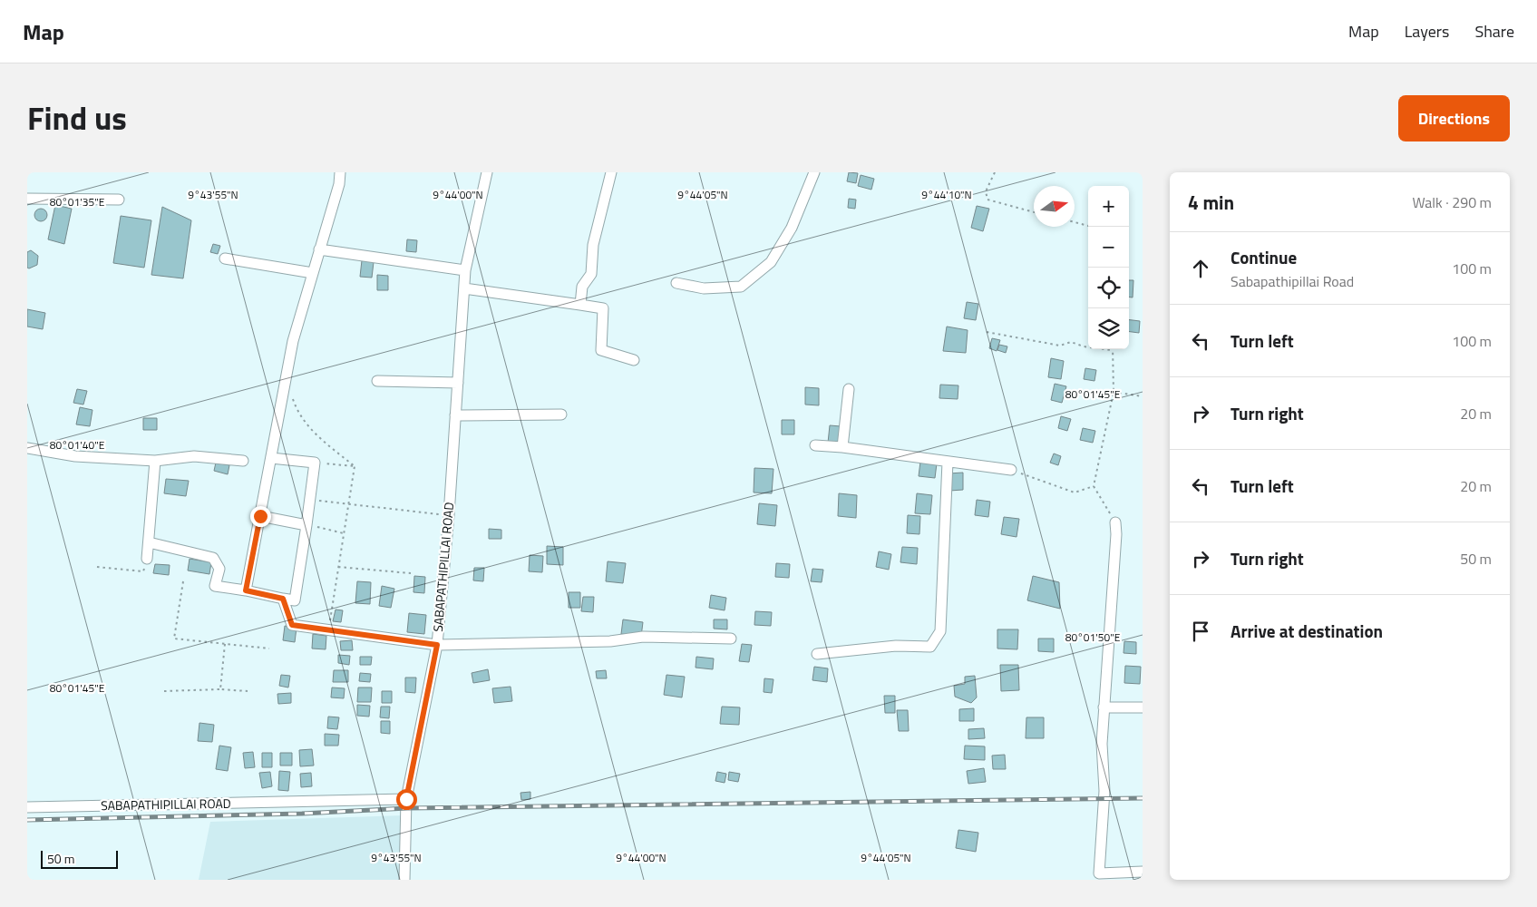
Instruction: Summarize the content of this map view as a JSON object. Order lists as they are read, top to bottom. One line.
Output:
{"streets":{"street":["SABAPATHIPILLAI ROAD"]},"scale_bar":"50 m","north":"right","page":{"header":"Map","nav":["Map","Layers","Share"],"title":"Find us","buttons":"Directions","heading":["4 min","Walk · 290 m"],"map_buttons":["+","−"],"list":[["Continue","Sabapathipillai Road","100 m"],["Turn left","100 m"],["Turn right","20 m"],["Turn left","20 m"],["Turn right","50 m"],"Arrive at destination"],"scale":"50 m"},"coordinates":["9°43'55\"N","9°44'00\"N","9°44'10\"N","9°44'05\"N","80°01'35\"E","80°01'45\"E","80°01'40\"E","80°01'50\"E"]}
